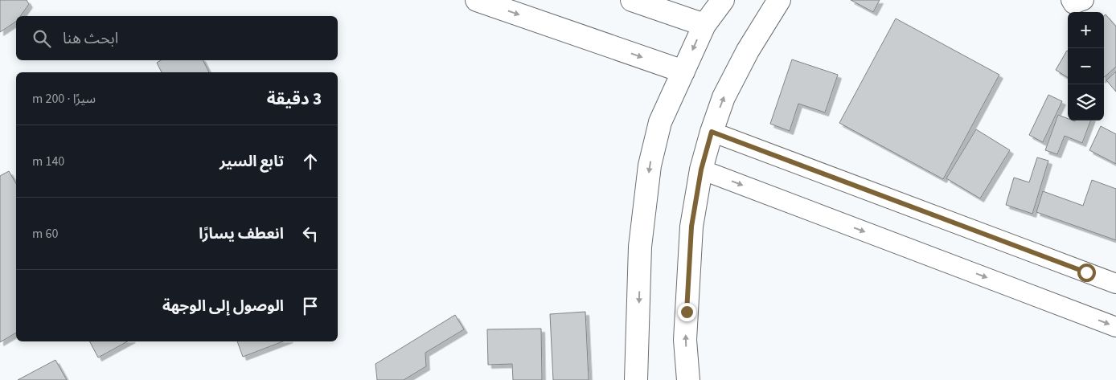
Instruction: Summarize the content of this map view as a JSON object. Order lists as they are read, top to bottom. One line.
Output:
{"page":{"map_buttons":["+","−"],"search":"ابحث هنا","heading":["3 دقيقة","سيرًا · 200 m"],"list":[["تابع السير","140 m"],["انعطف يسارًا","60 m"],"الوصول إلى الوجهة"]}}
